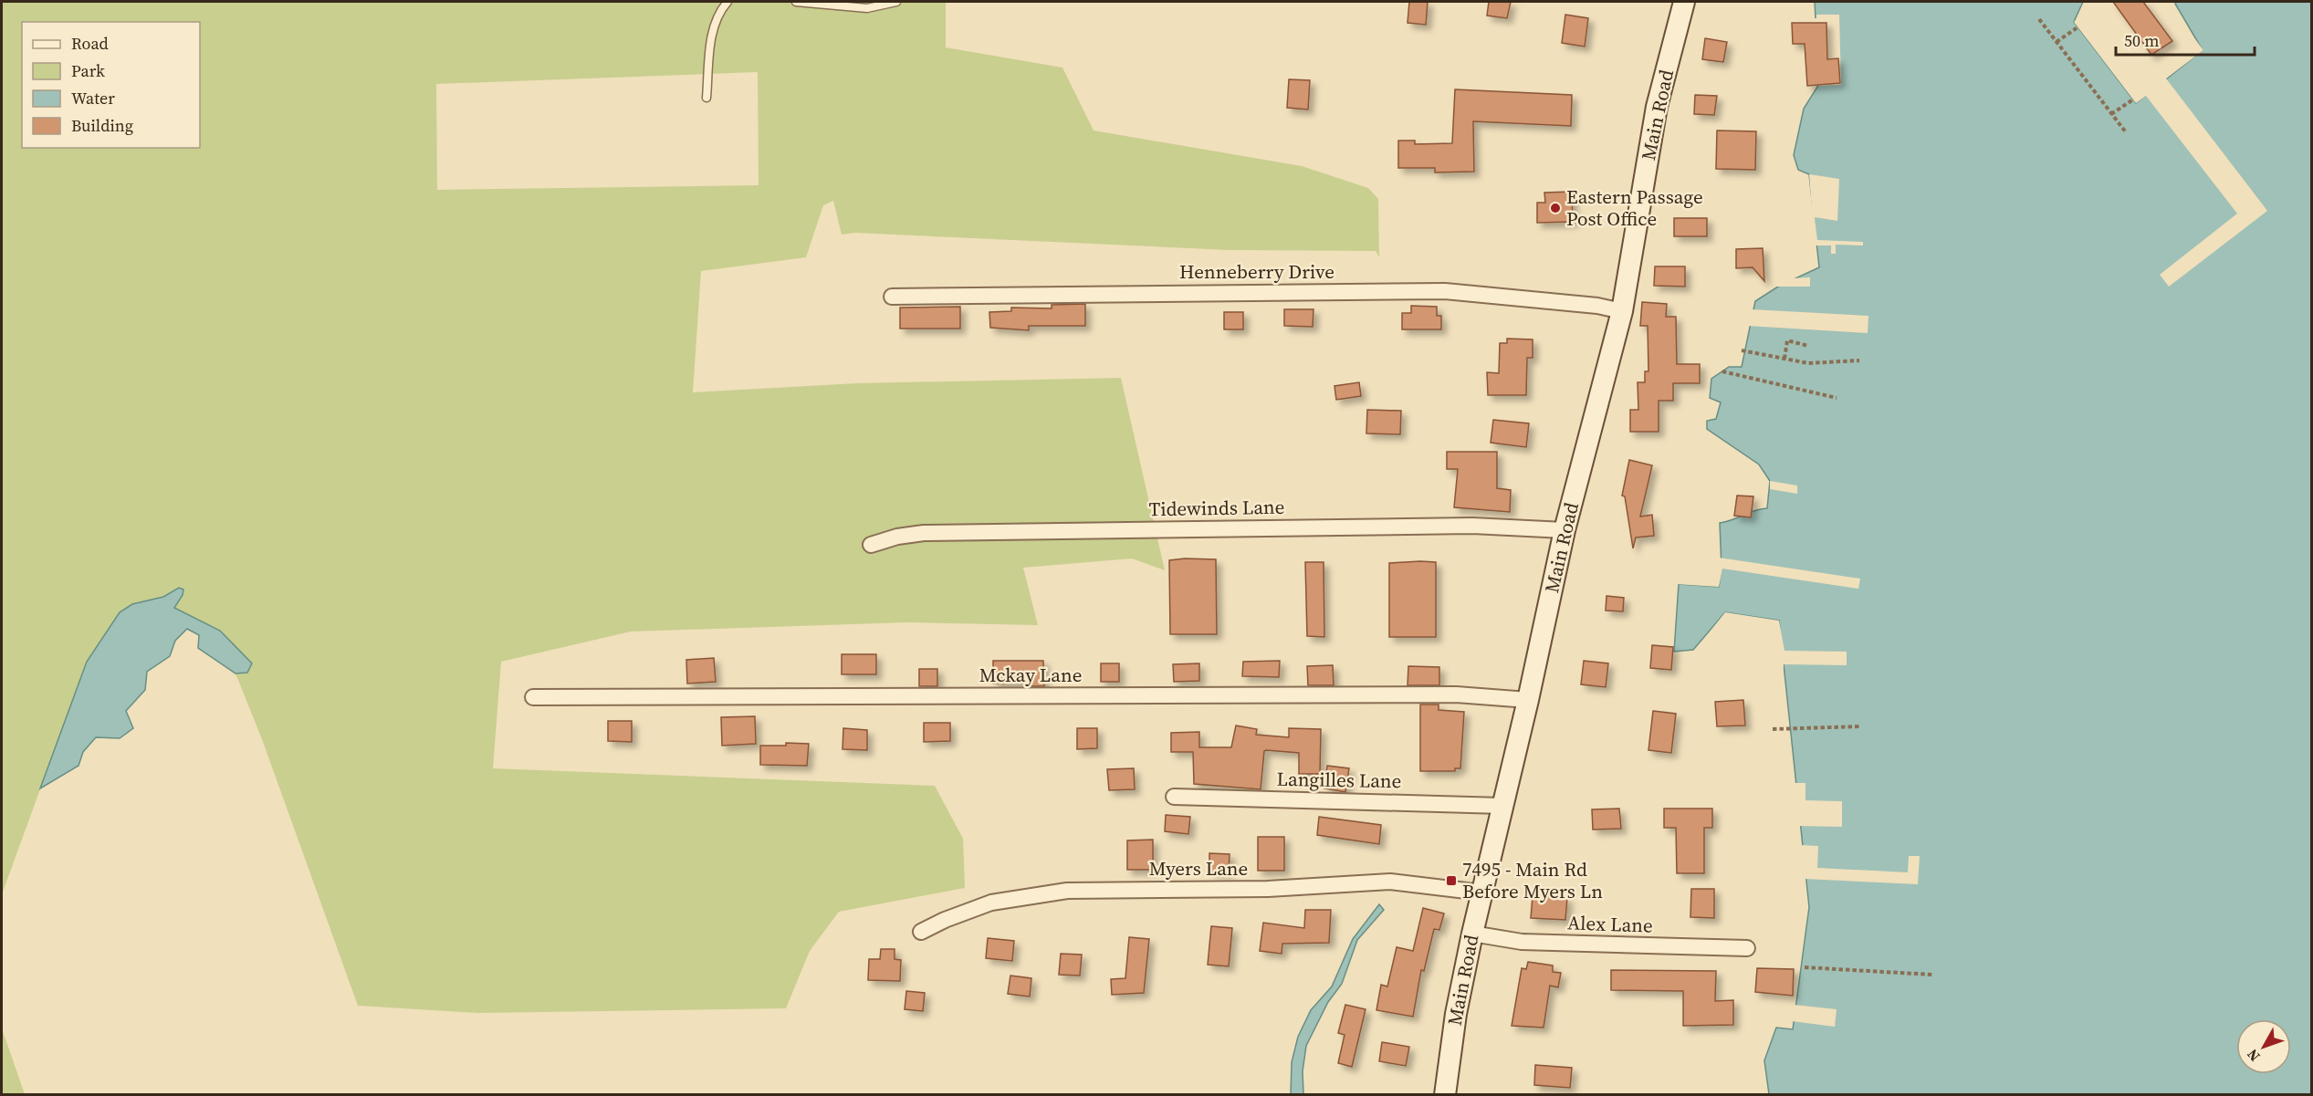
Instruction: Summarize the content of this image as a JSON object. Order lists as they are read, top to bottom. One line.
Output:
{"streets":{"main road":["Main Road"],"street":["Henneberry Drive","Tidewinds Lane","Mckay Lane","Langilles Lane","Myers Lane","Alex Lane"]},"crossings":[["Main Road","Henneberry Drive"],["Main Road","Tidewinds Lane"],["Main Road","Mckay Lane"],["Main Road","Langilles Lane"],["Main Road","Myers Lane"],["Main Road","Alex Lane"]],"places":{"other":["Eastern Passage Post Office"],"transit":["7495 - Main Rd Before Myers Ln"]},"legend":["Road","Park","Water","Building"],"scale_bar":"50 m","north":"bottom left"}
